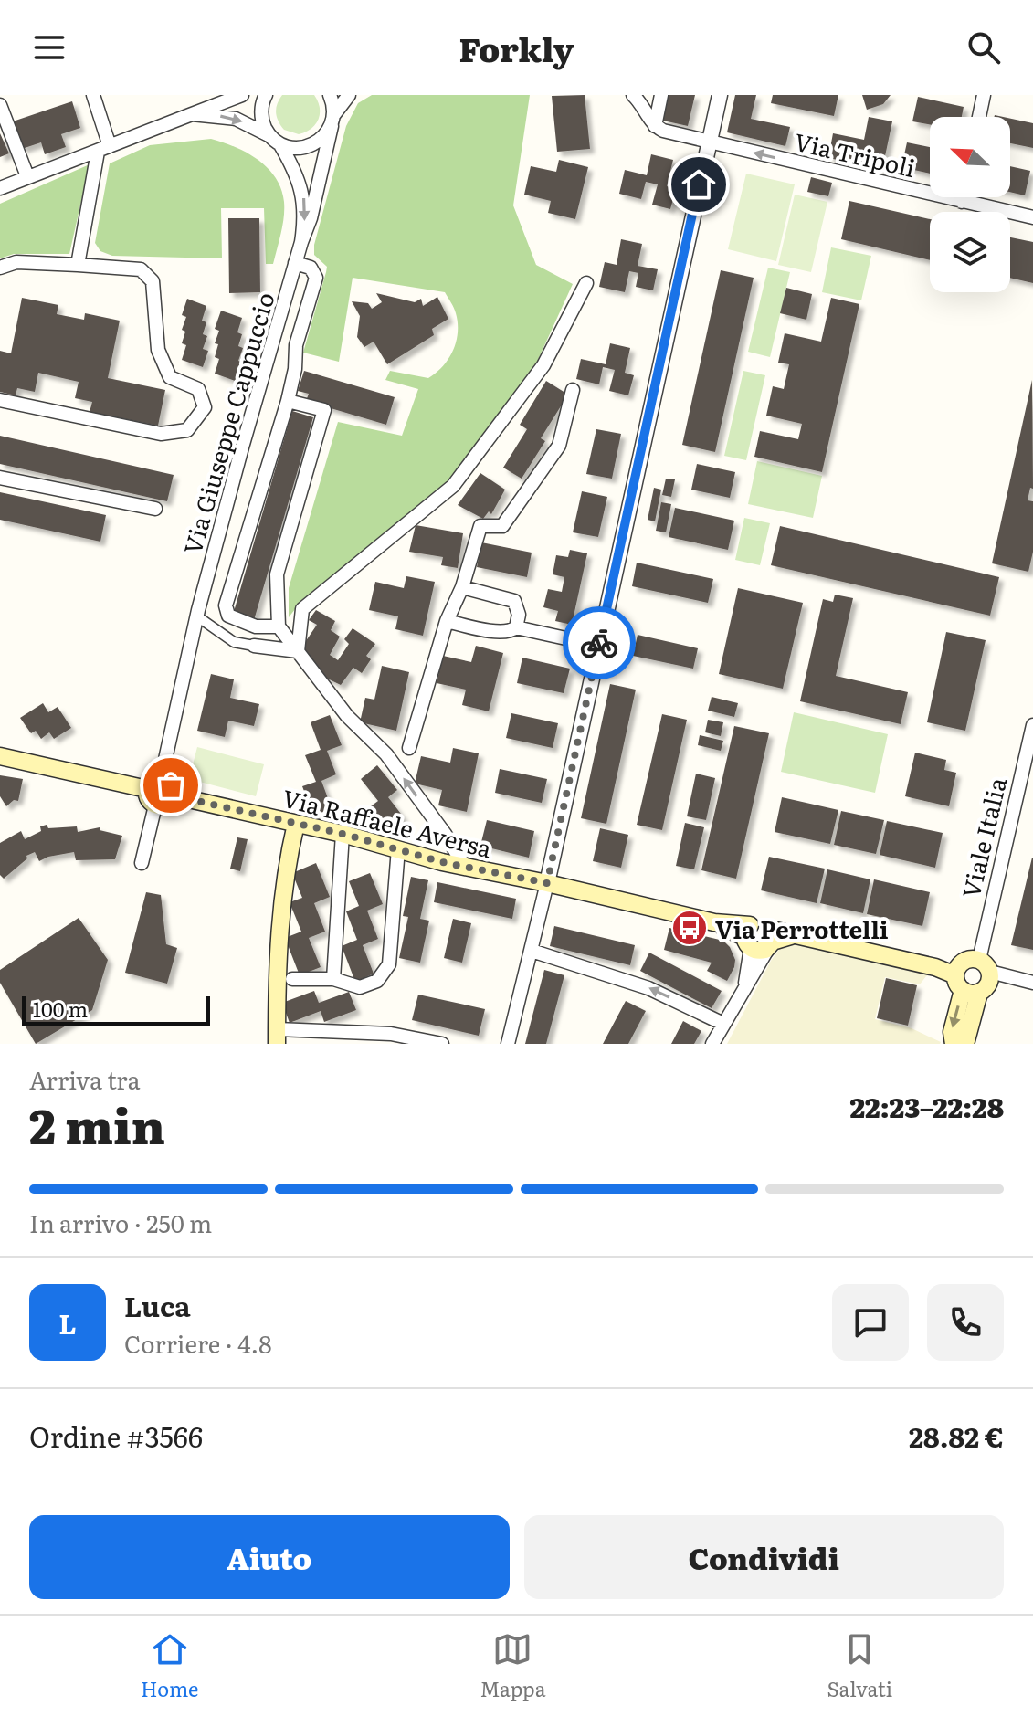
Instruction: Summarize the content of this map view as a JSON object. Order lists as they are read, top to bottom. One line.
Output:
{"streets":{"main road":["Via Raffaele Aversa"],"street":["Via Tripoli","Via Giuseppe Cappuccio","Viale Italia"]},"crossings":[["Via Giuseppe Cappuccio","Via Raffaele Aversa"]],"one_way":["Via Tripoli"],"places":{"bus stop":["Via Perrottelli"]},"scale_bar":"100 m","north":"top left","page":{"header":"Forkly","scale":"100 m","heading":["2 min","Arriva tra","22:23–22:28"],"panel":["Luca","Corriere · 4.8","Ordine #3566","28.82 €"],"bar":"In arrivo · 250 m","round":"L","buttons":["Aiuto","Condividi"],"tabs":["Home","Mappa","Salvati"]}}
